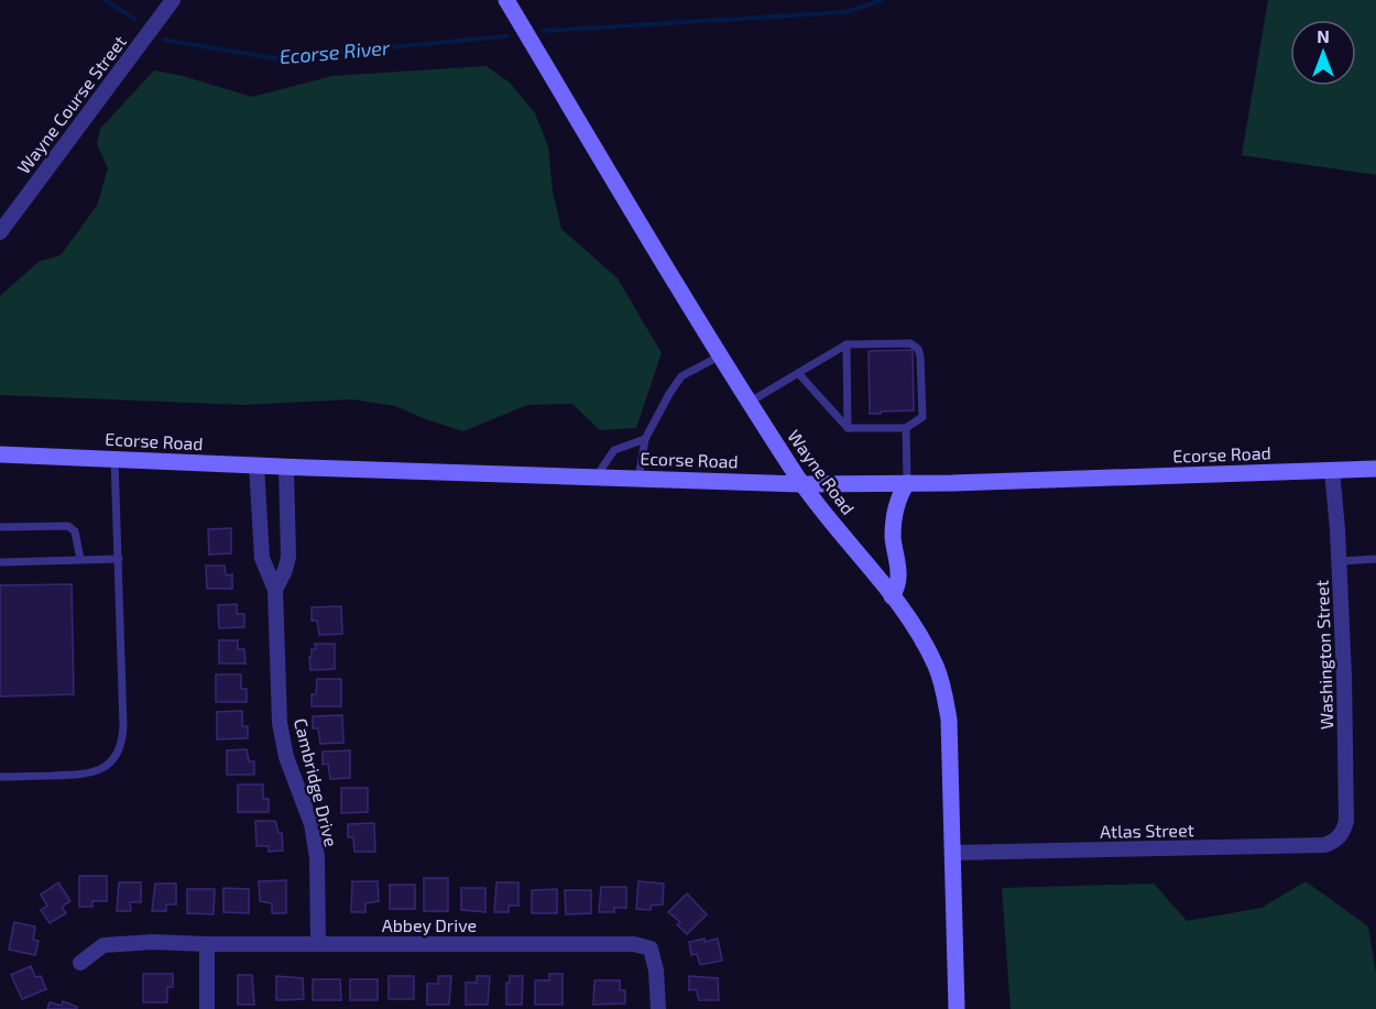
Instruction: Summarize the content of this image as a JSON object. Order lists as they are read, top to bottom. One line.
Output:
{"streets":{"main road":["Ecorse Road","Wayne Road"],"street":["Wayne Course Street","Washington Street","Cambridge Drive","Atlas Street","Abbey Drive"]},"crossings":[["Ecorse Road","Wayne Road"],["Ecorse Road","Washington Street"],["Ecorse Road","Cambridge Drive"],["Wayne Road","Atlas Street"],["Washington Street","Atlas Street"],["Cambridge Drive","Abbey Drive"]],"water":["Ecorse River"],"north":"top"}
